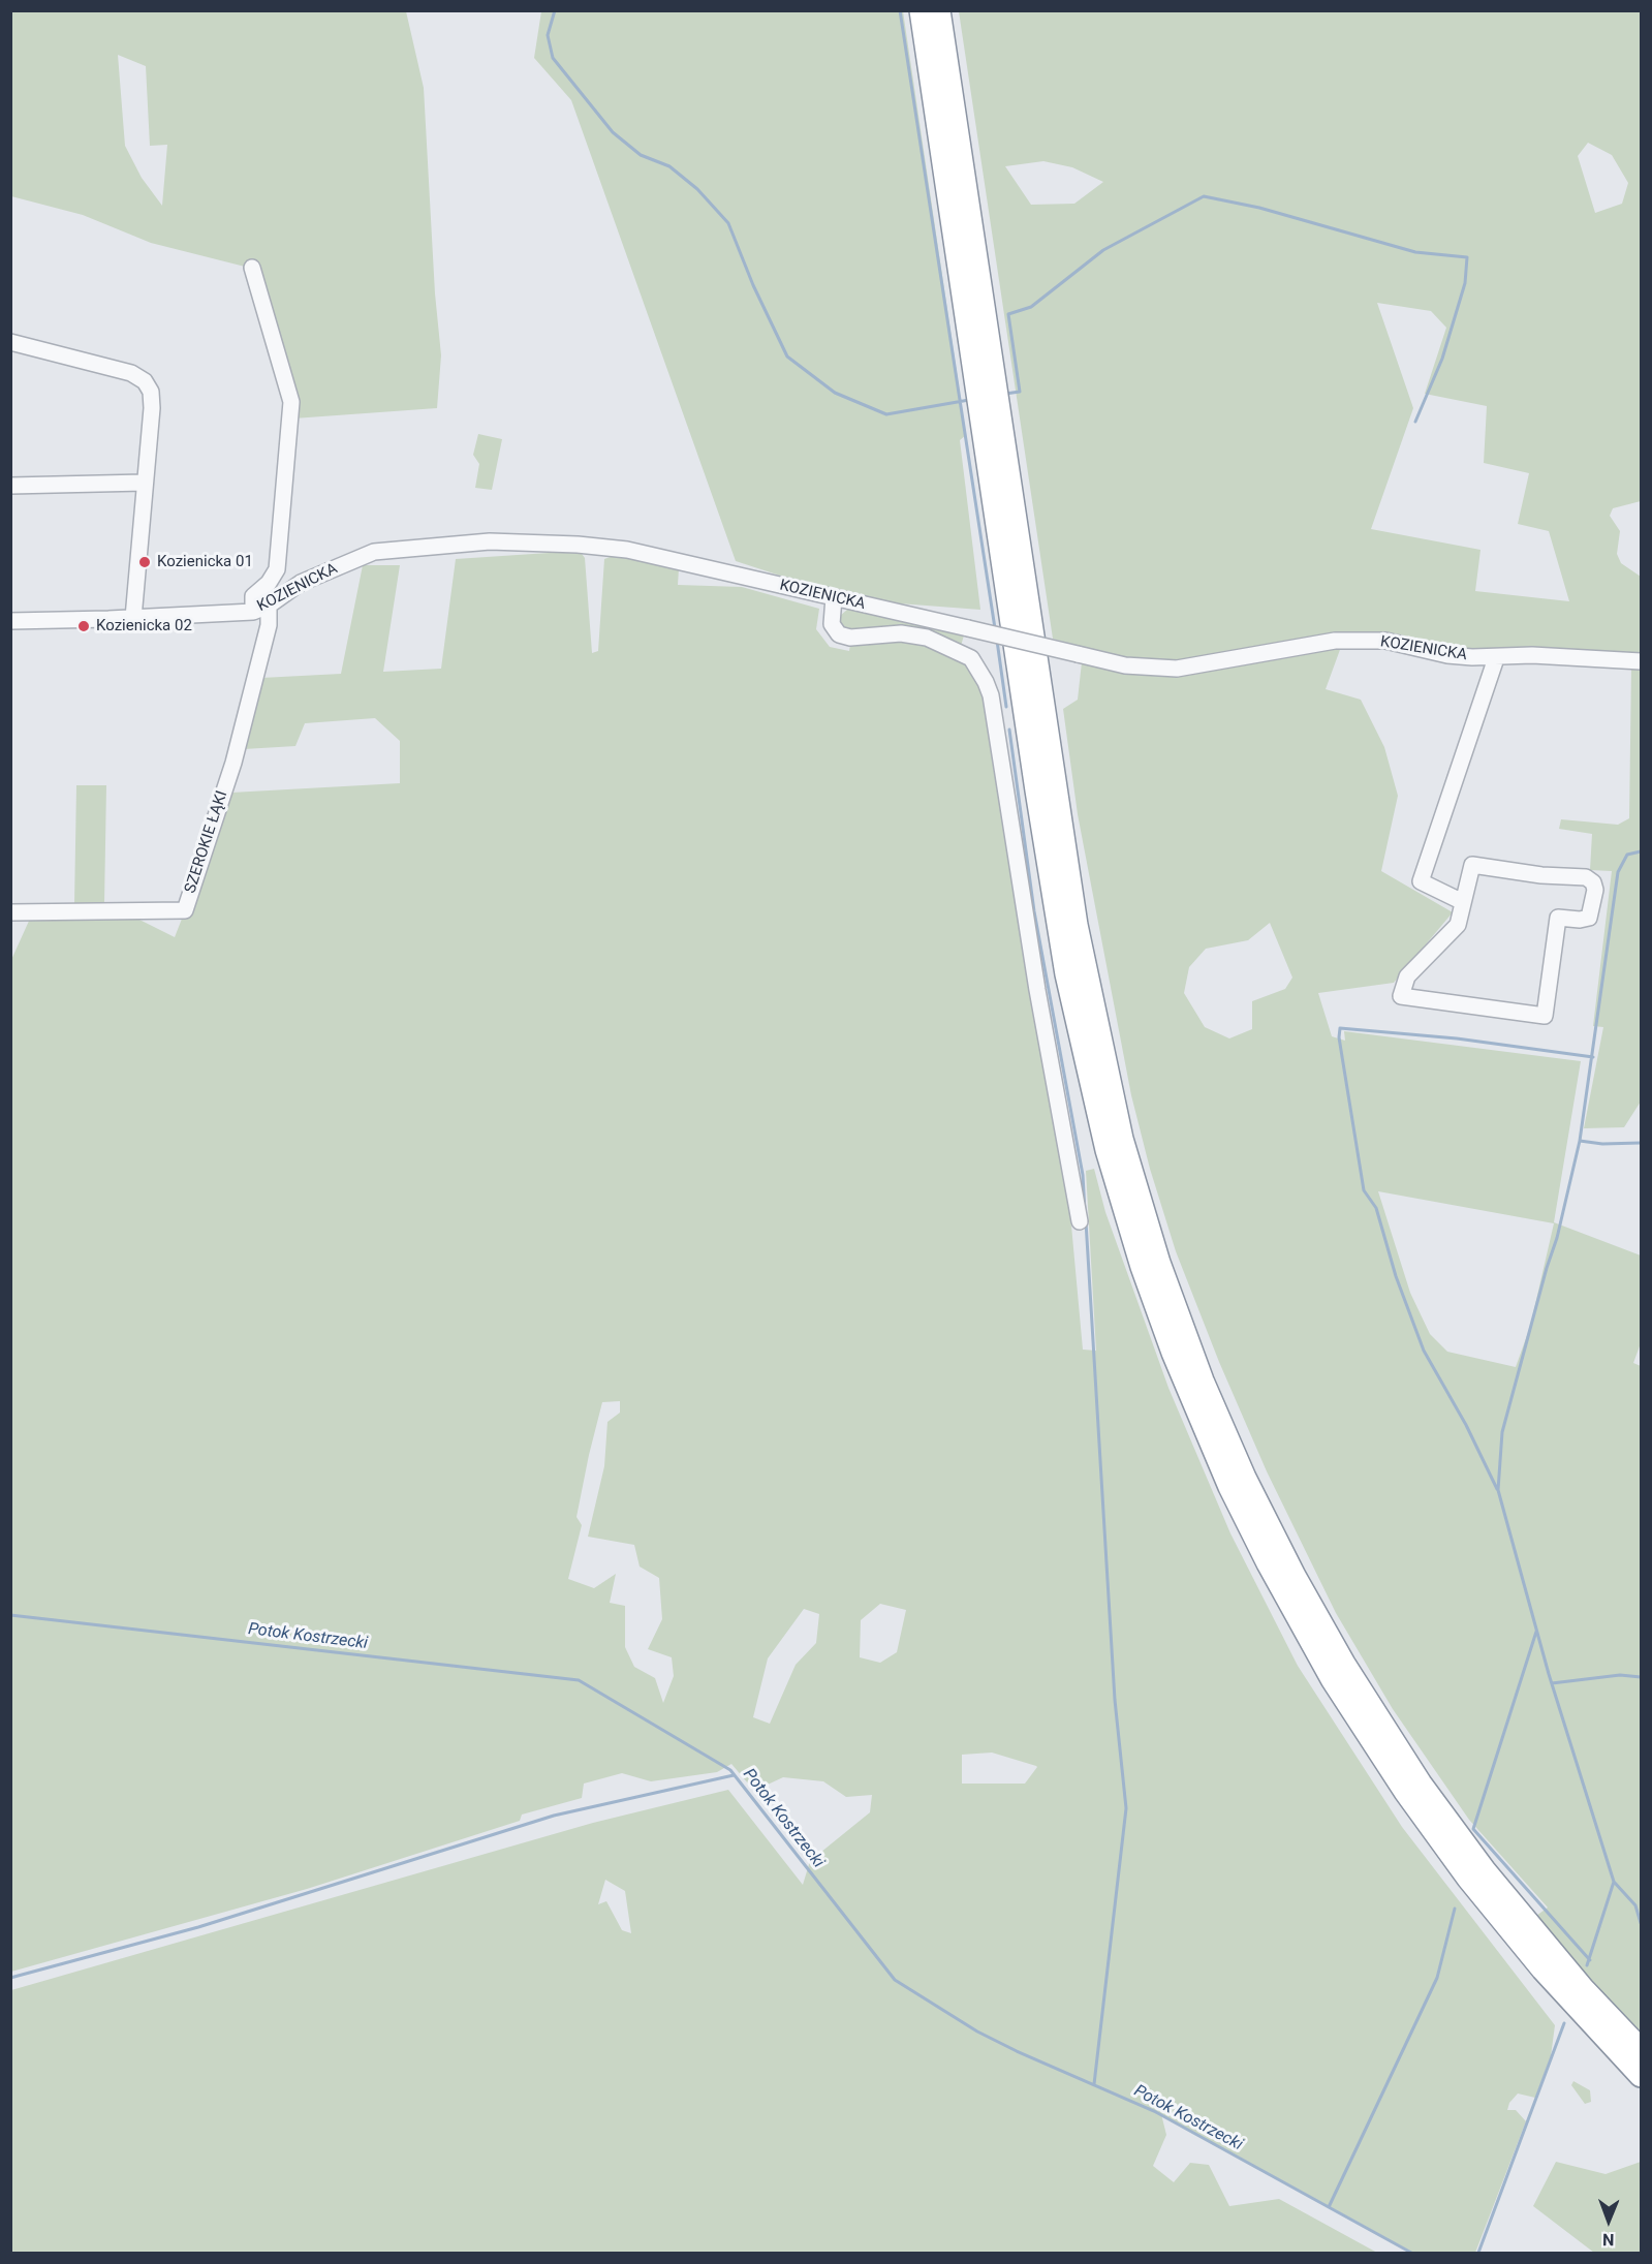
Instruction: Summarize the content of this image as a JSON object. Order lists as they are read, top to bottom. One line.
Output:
{"streets":{"street":["KOZIENICKA","SZEROKIE ŁĄKI"]},"crossings":[["KOZIENICKA","SZEROKIE ŁĄKI"]],"water":["Potok Kostrzecki"],"places":["Kozienicka 01","Kozienicka 02"],"north":"bottom"}
